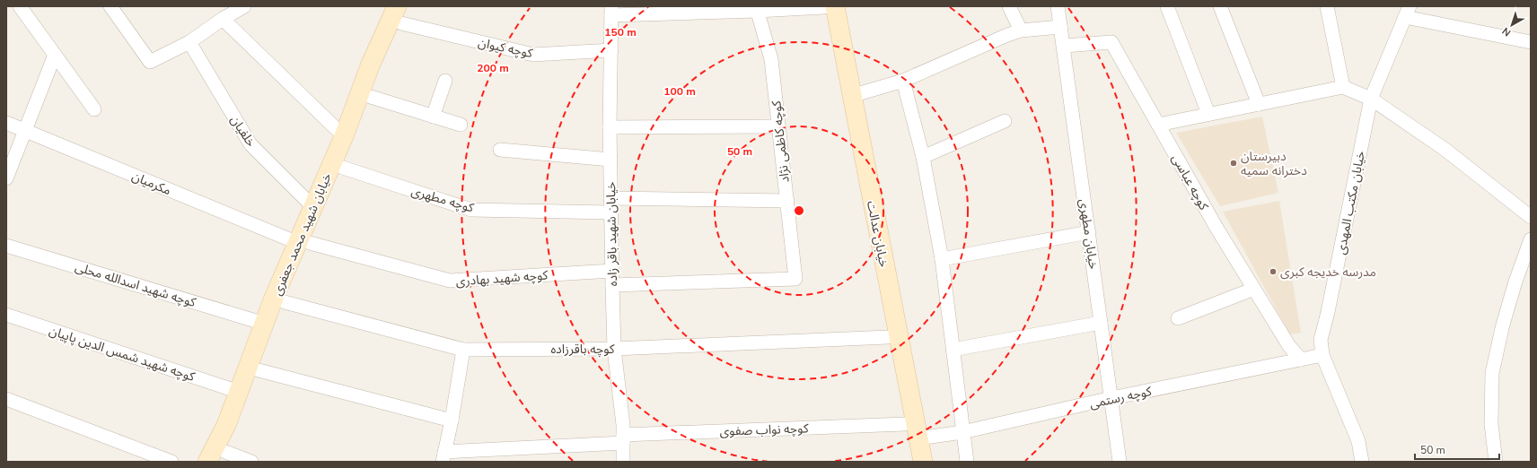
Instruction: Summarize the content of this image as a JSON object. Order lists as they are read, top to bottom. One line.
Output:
{"streets":{"street":["کوچه کیوان","خلفیان","کوچه کاظمی نژاد","کوچه عباسی","مکرمیان","کوچه مطهری","خیابان مکتب المهدی","خیابان شهید محمد جعفری","خیابان شهید باقر زاده","خیابان عدالت","خیابان مطهری","کوچه شهید بهادری","کوچه شهید اسدالله محلی","کوچه باقرزاده","کوچه شهید شمس الدین پاپیان","کوچه رستمی","کوچه نواب صفوی"]},"crossings":[["کوچه کیوان","خیابان شهید محمد جعفری"],["کوچه کیوان","خیابان شهید باقر زاده"],["خلفیان","خیابان شهید محمد جعفری"],["کوچه کاظمی نژاد","خیابان شهید باقر زاده"],["کوچه عباسی","خیابان مطهری"],["کوچه عباسی","کوچه رستمی"],["مکرمیان","خیابان شهید محمد جعفری"],["مکرمیان","کوچه شهید بهادری"],["کوچه مطهری","خیابان شهید محمد جعفری"],["کوچه مطهری","خیابان شهید باقر زاده"],["خیابان مکتب المهدی","کوچه رستمی"],["خیابان شهید محمد جعفری","کوچه شهید بهادری"],["خیابان شهید محمد جعفری","کوچه شهید اسدالله محلی"],["خیابان شهید محمد جعفری","کوچه باقرزاده"],["خیابان شهید محمد جعفری","کوچه شهید شمس الدین پاپیان"],["خیابان شهید باقر زاده","کوچه شهید بهادری"],["خیابان شهید باقر زاده","کوچه باقرزاده"],["خیابان شهید باقر زاده","کوچه نواب صفوی"],["خیابان عدالت","کوچه باقرزاده"],["خیابان عدالت","کوچه رستمی"],["خیابان عدالت","کوچه نواب صفوی"],["خیابان مطهری","کوچه رستمی"]],"places":["دبیرستان دخترانه سمیه","مدرسه خدیجه کبری"],"scale_bar":"50 m","north":"bottom left","rings":["150 m","200 m","100 m","50 m"]}
